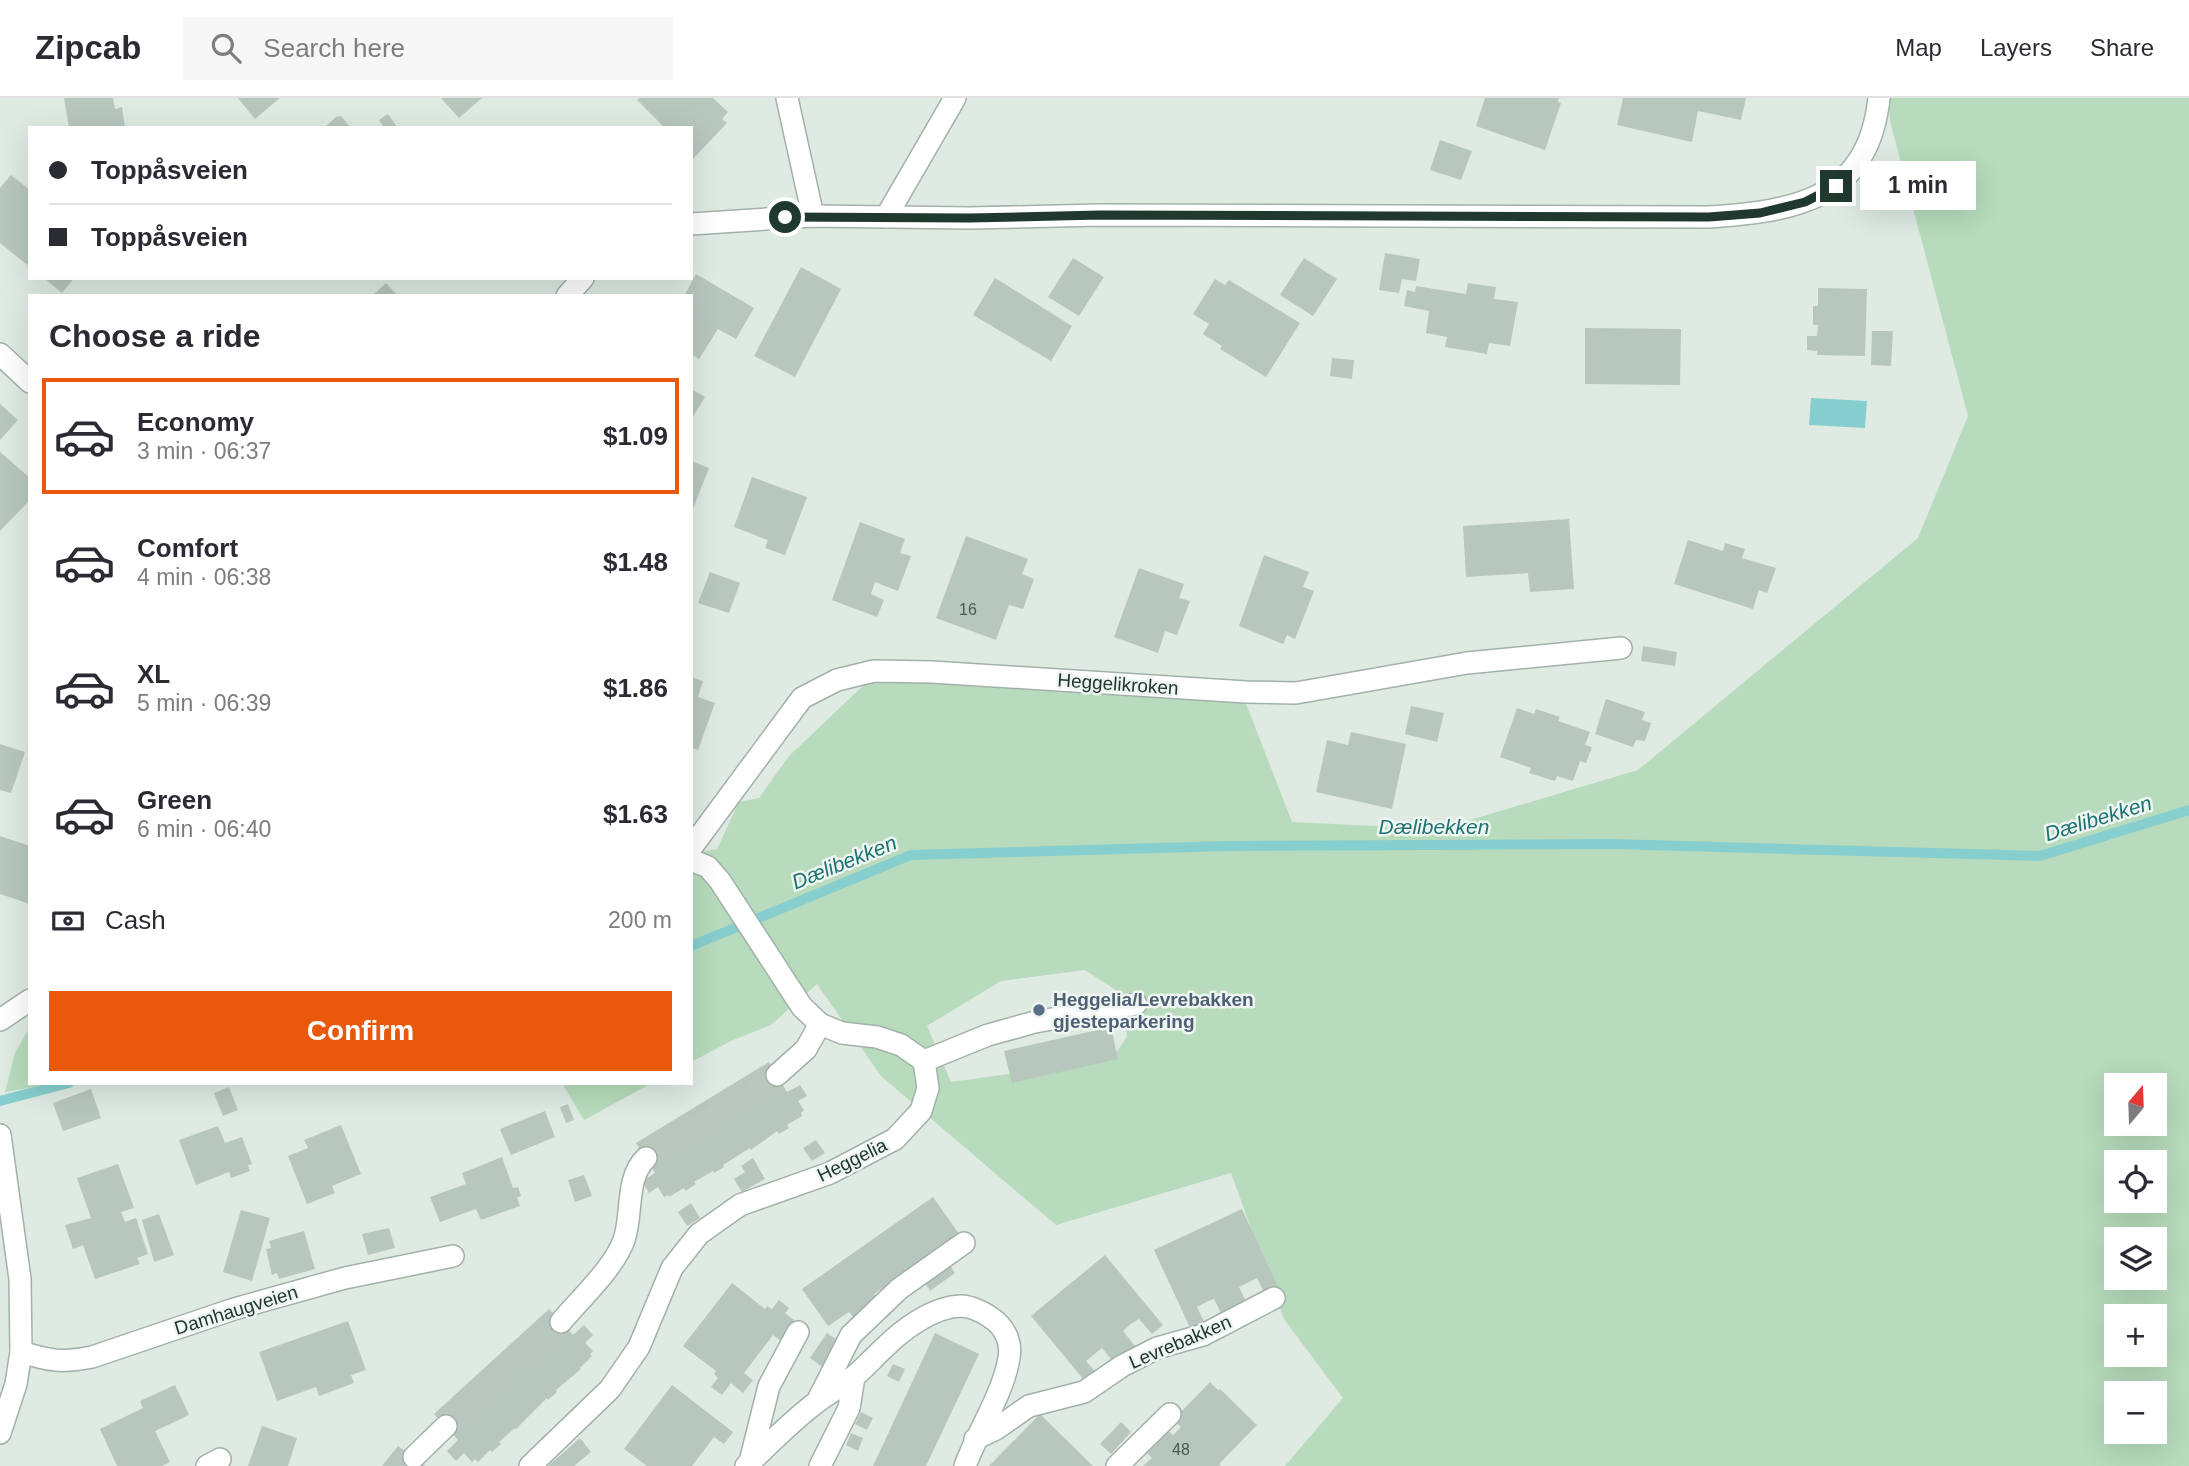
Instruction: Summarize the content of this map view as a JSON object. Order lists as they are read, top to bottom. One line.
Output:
{"streets":{"street":["Heggelikroken","Heggelia","Damhaugveien","Levrebakken"]},"water":["Dælibekken"],"places":["Heggelia/Levrebakken gjesteparkering"],"house_numbers":["16","48"],"north":"top","page":{"header":"Zipcab","search":"Search here","nav":["Map","Layers","Share"],"banner":["Toppåsveien","Toppåsveien"],"bubble":"1 min","heading":"Choose a ride","list":[{"name":"Economy","note":"3 min · 06:37","value":"$1.09"},{"name":"Comfort","note":"4 min · 06:38","value":"$1.48"},{"name":"XL","note":"5 min · 06:39","value":"$1.86"},{"name":"Green","note":"6 min · 06:40","value":"$1.63"}],"pay":["Cash","200 m"],"buttons":"Confirm","map_buttons":["+","−"]}}
